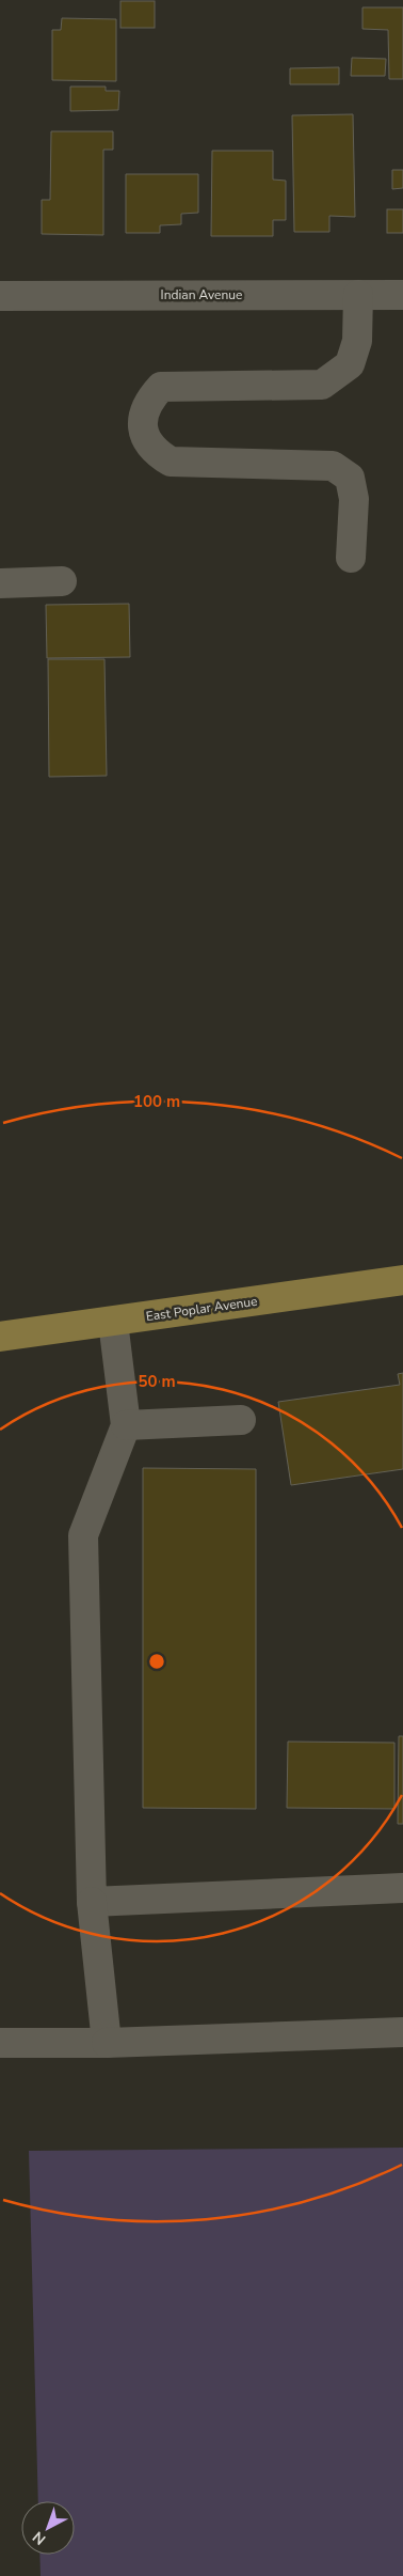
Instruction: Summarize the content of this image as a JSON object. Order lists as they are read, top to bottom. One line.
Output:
{"streets":{"main road":["East Poplar Avenue"],"street":["Indian Avenue"]},"north":"bottom left","rings":["100 m","50 m"]}
